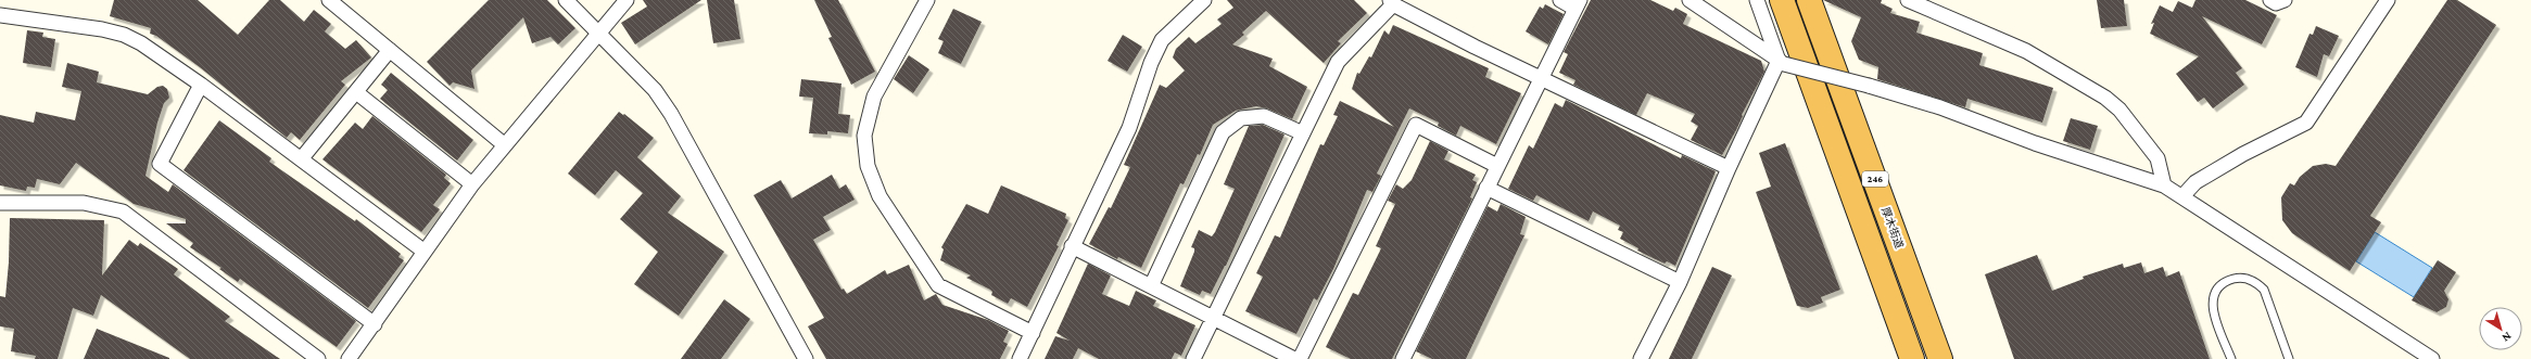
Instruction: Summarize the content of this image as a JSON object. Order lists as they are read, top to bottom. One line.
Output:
{"streets":{"highway":["246","厚木街道"]},"north":"bottom right"}
